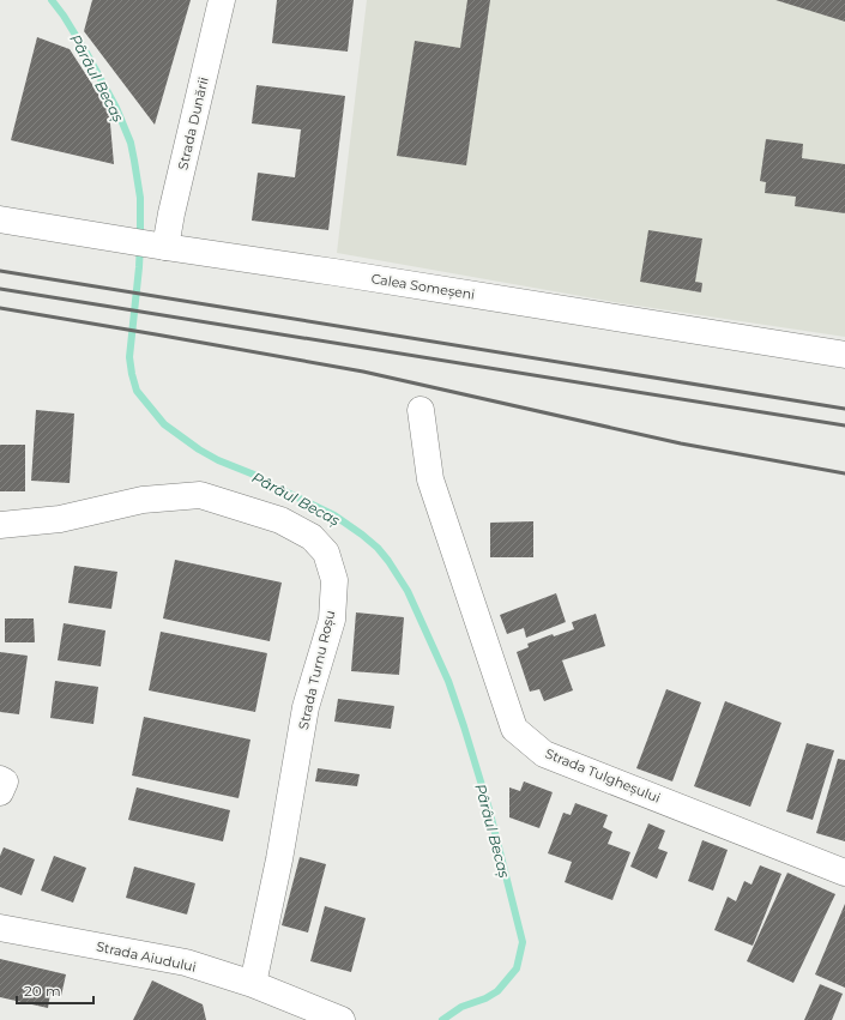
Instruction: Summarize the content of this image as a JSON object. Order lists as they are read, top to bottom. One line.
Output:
{"streets":{"street":["Strada Dunării","Calea Someșeni","Strada Turnu Roșu","Strada Tulgheșului","Strada Aiudului"]},"crossings":[["Strada Dunării","Calea Someșeni"],["Strada Turnu Roșu","Strada Aiudului"]],"water":["Pârâul Becaș"],"scale_bar":"20 m"}
